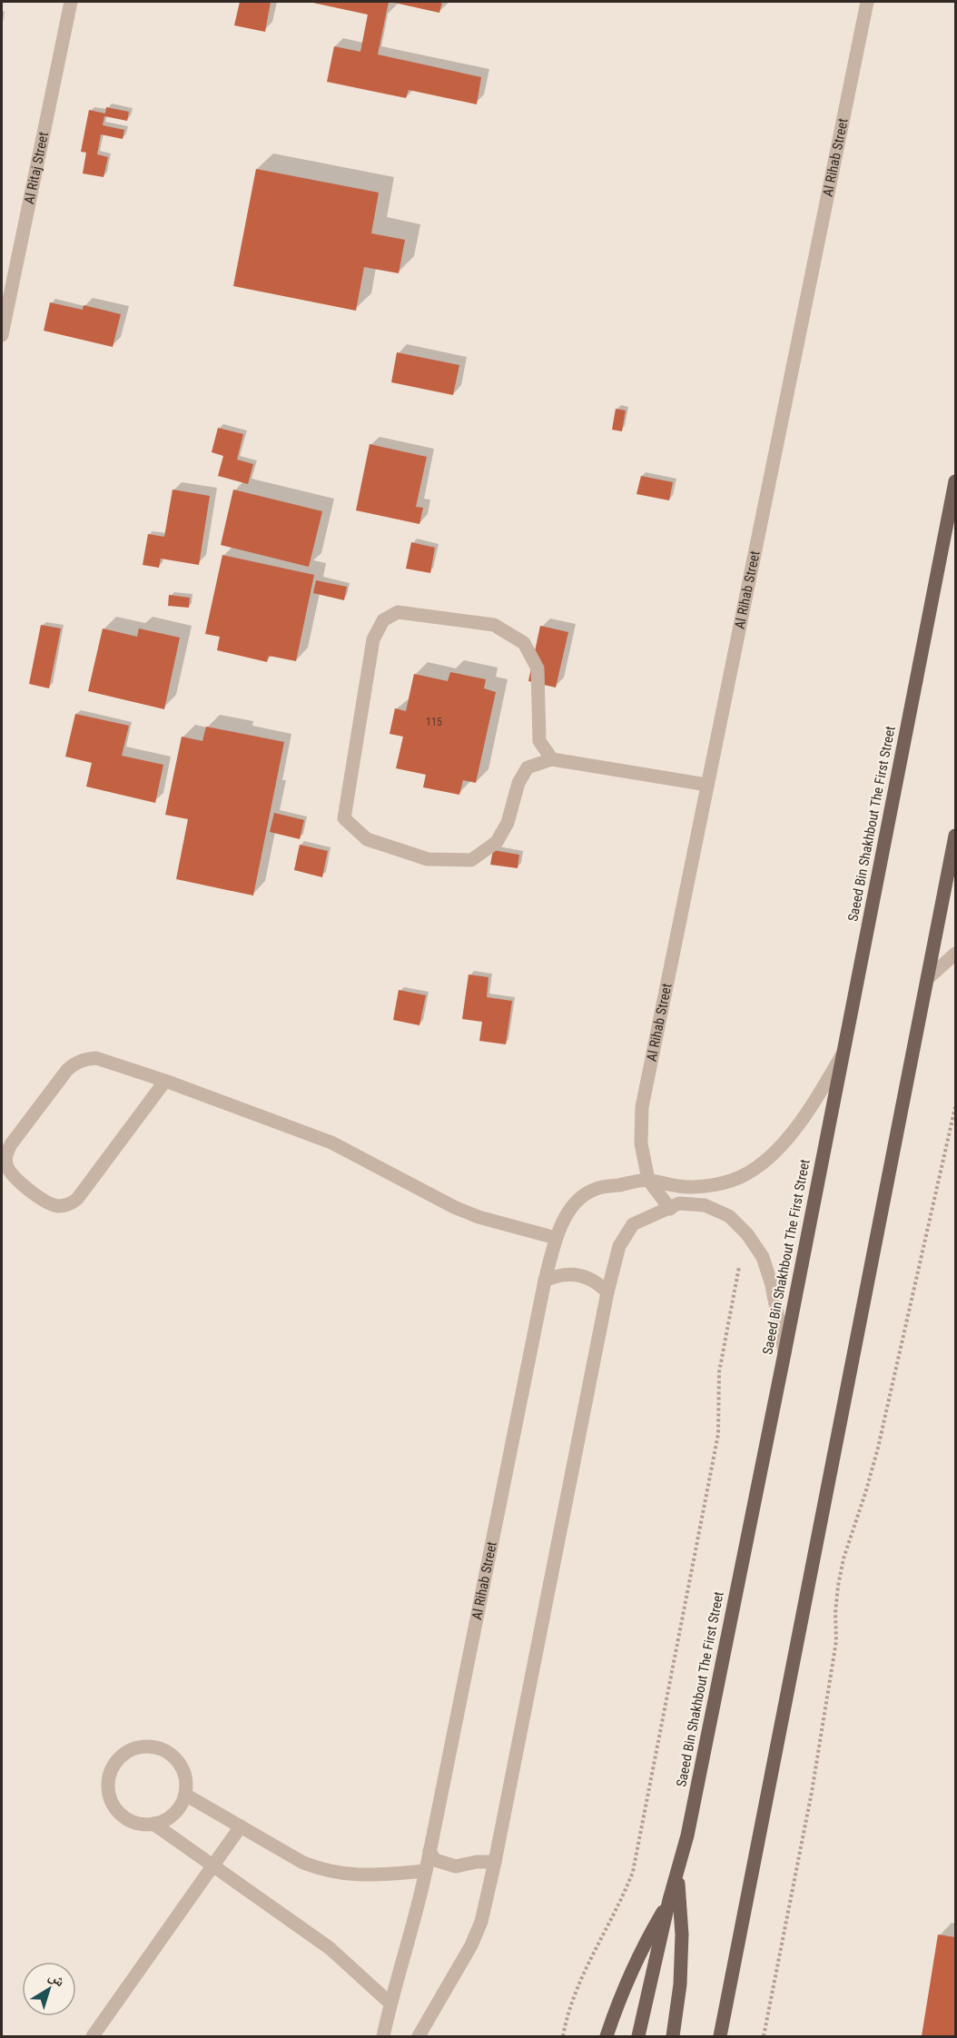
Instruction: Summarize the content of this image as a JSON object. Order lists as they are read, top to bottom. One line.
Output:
{"streets":{"main road":["Saeed Bin Shakhbout The First Street"],"street":["Al Rihab Street","Al Ritaj Street"]},"crossings":[["Al Rihab Street","Saeed Bin Shakhbout The First Street"]],"house_numbers":["115"],"north":"top right"}
